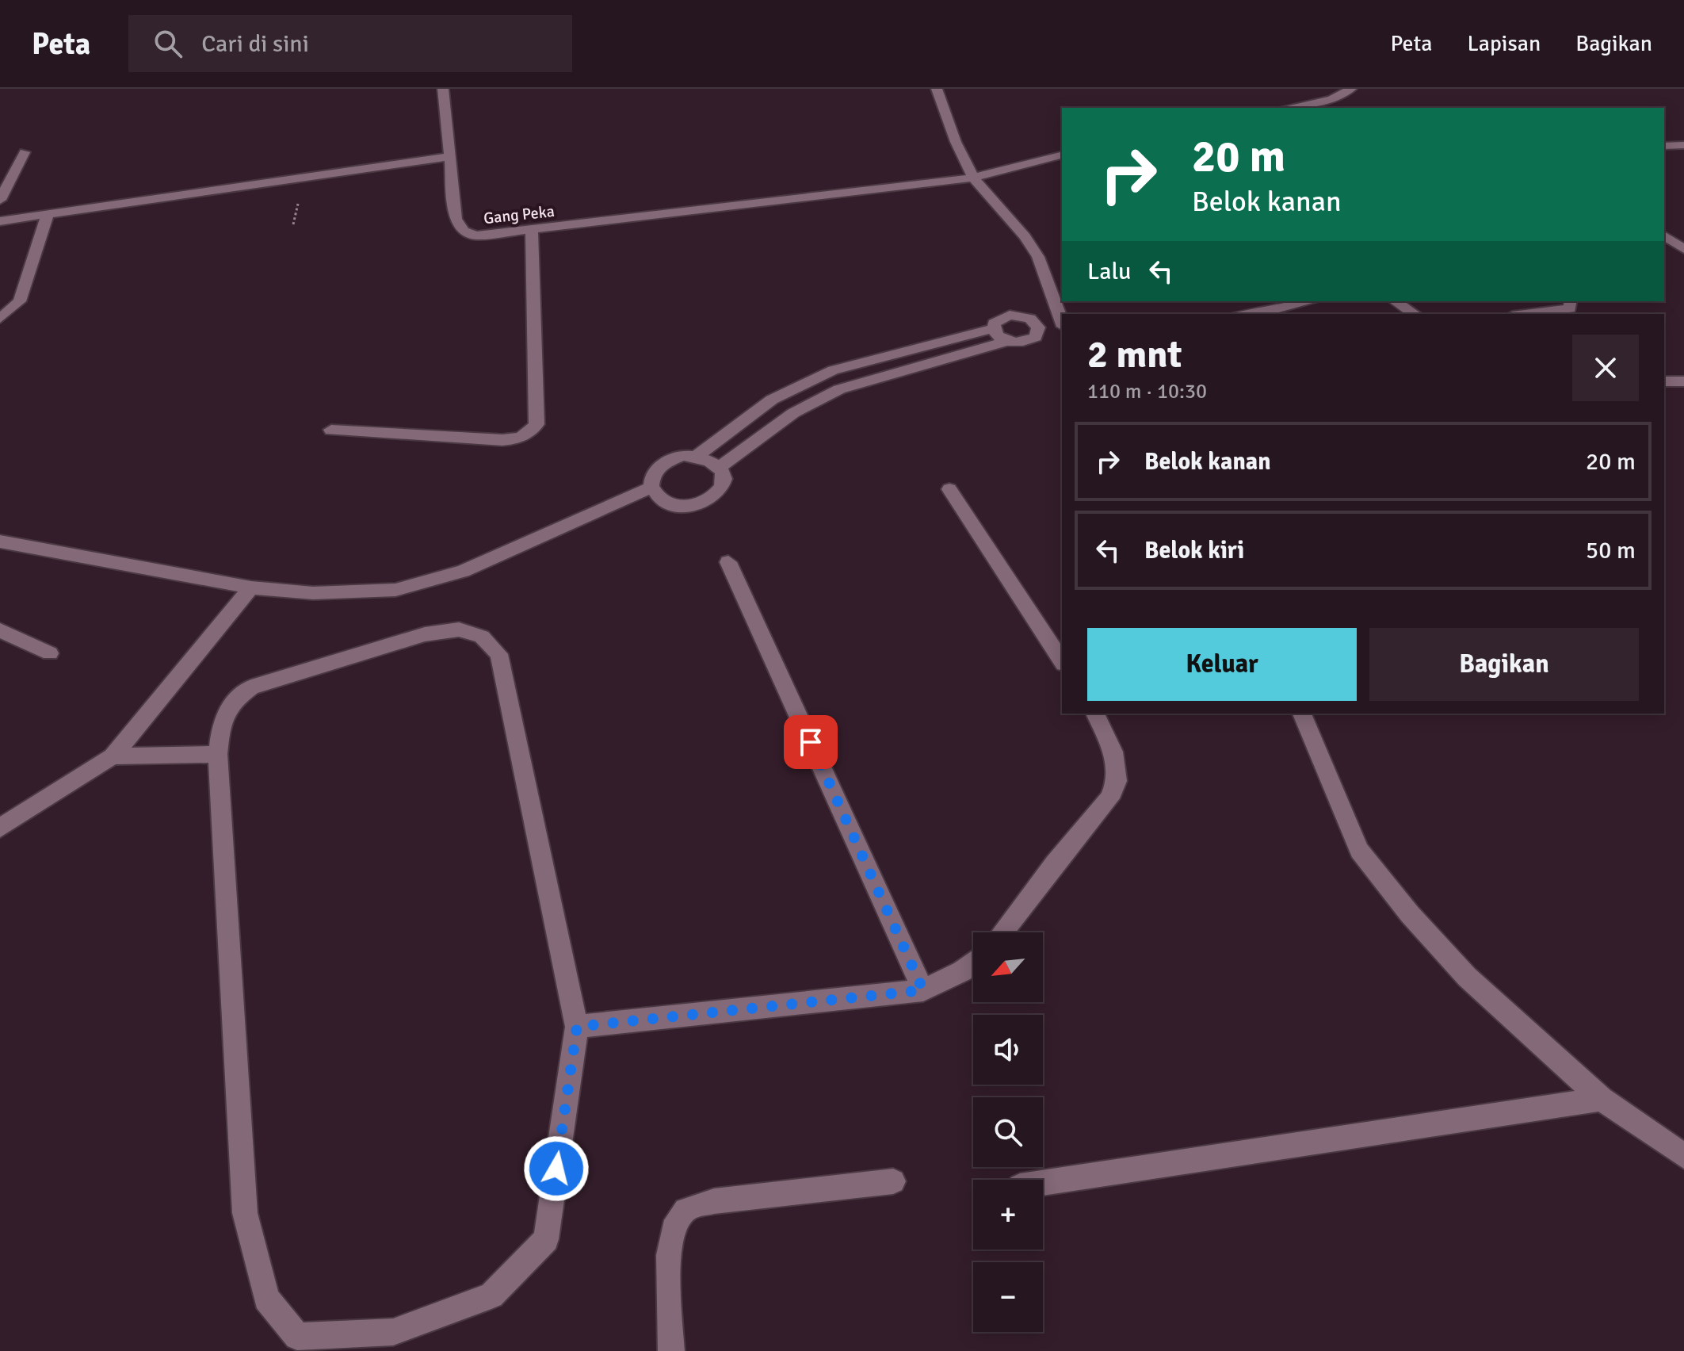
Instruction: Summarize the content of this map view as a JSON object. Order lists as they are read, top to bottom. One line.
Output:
{"streets":{"street":["Gang Peka"]},"north":"bottom left","page":{"header":"Peta","search":"Cari di sini","nav":["Peta","Lapisan","Bagikan"],"turn":["20 m","Belok kanan"],"then":"Lalu","heading":["2 mnt","110 m · 10:30"],"list":[{"name":"Belok kanan","value":"20 m"},{"name":"Belok kiri","value":"50 m"}],"buttons":["Keluar","Bagikan"],"map_buttons":["+","−"]}}
